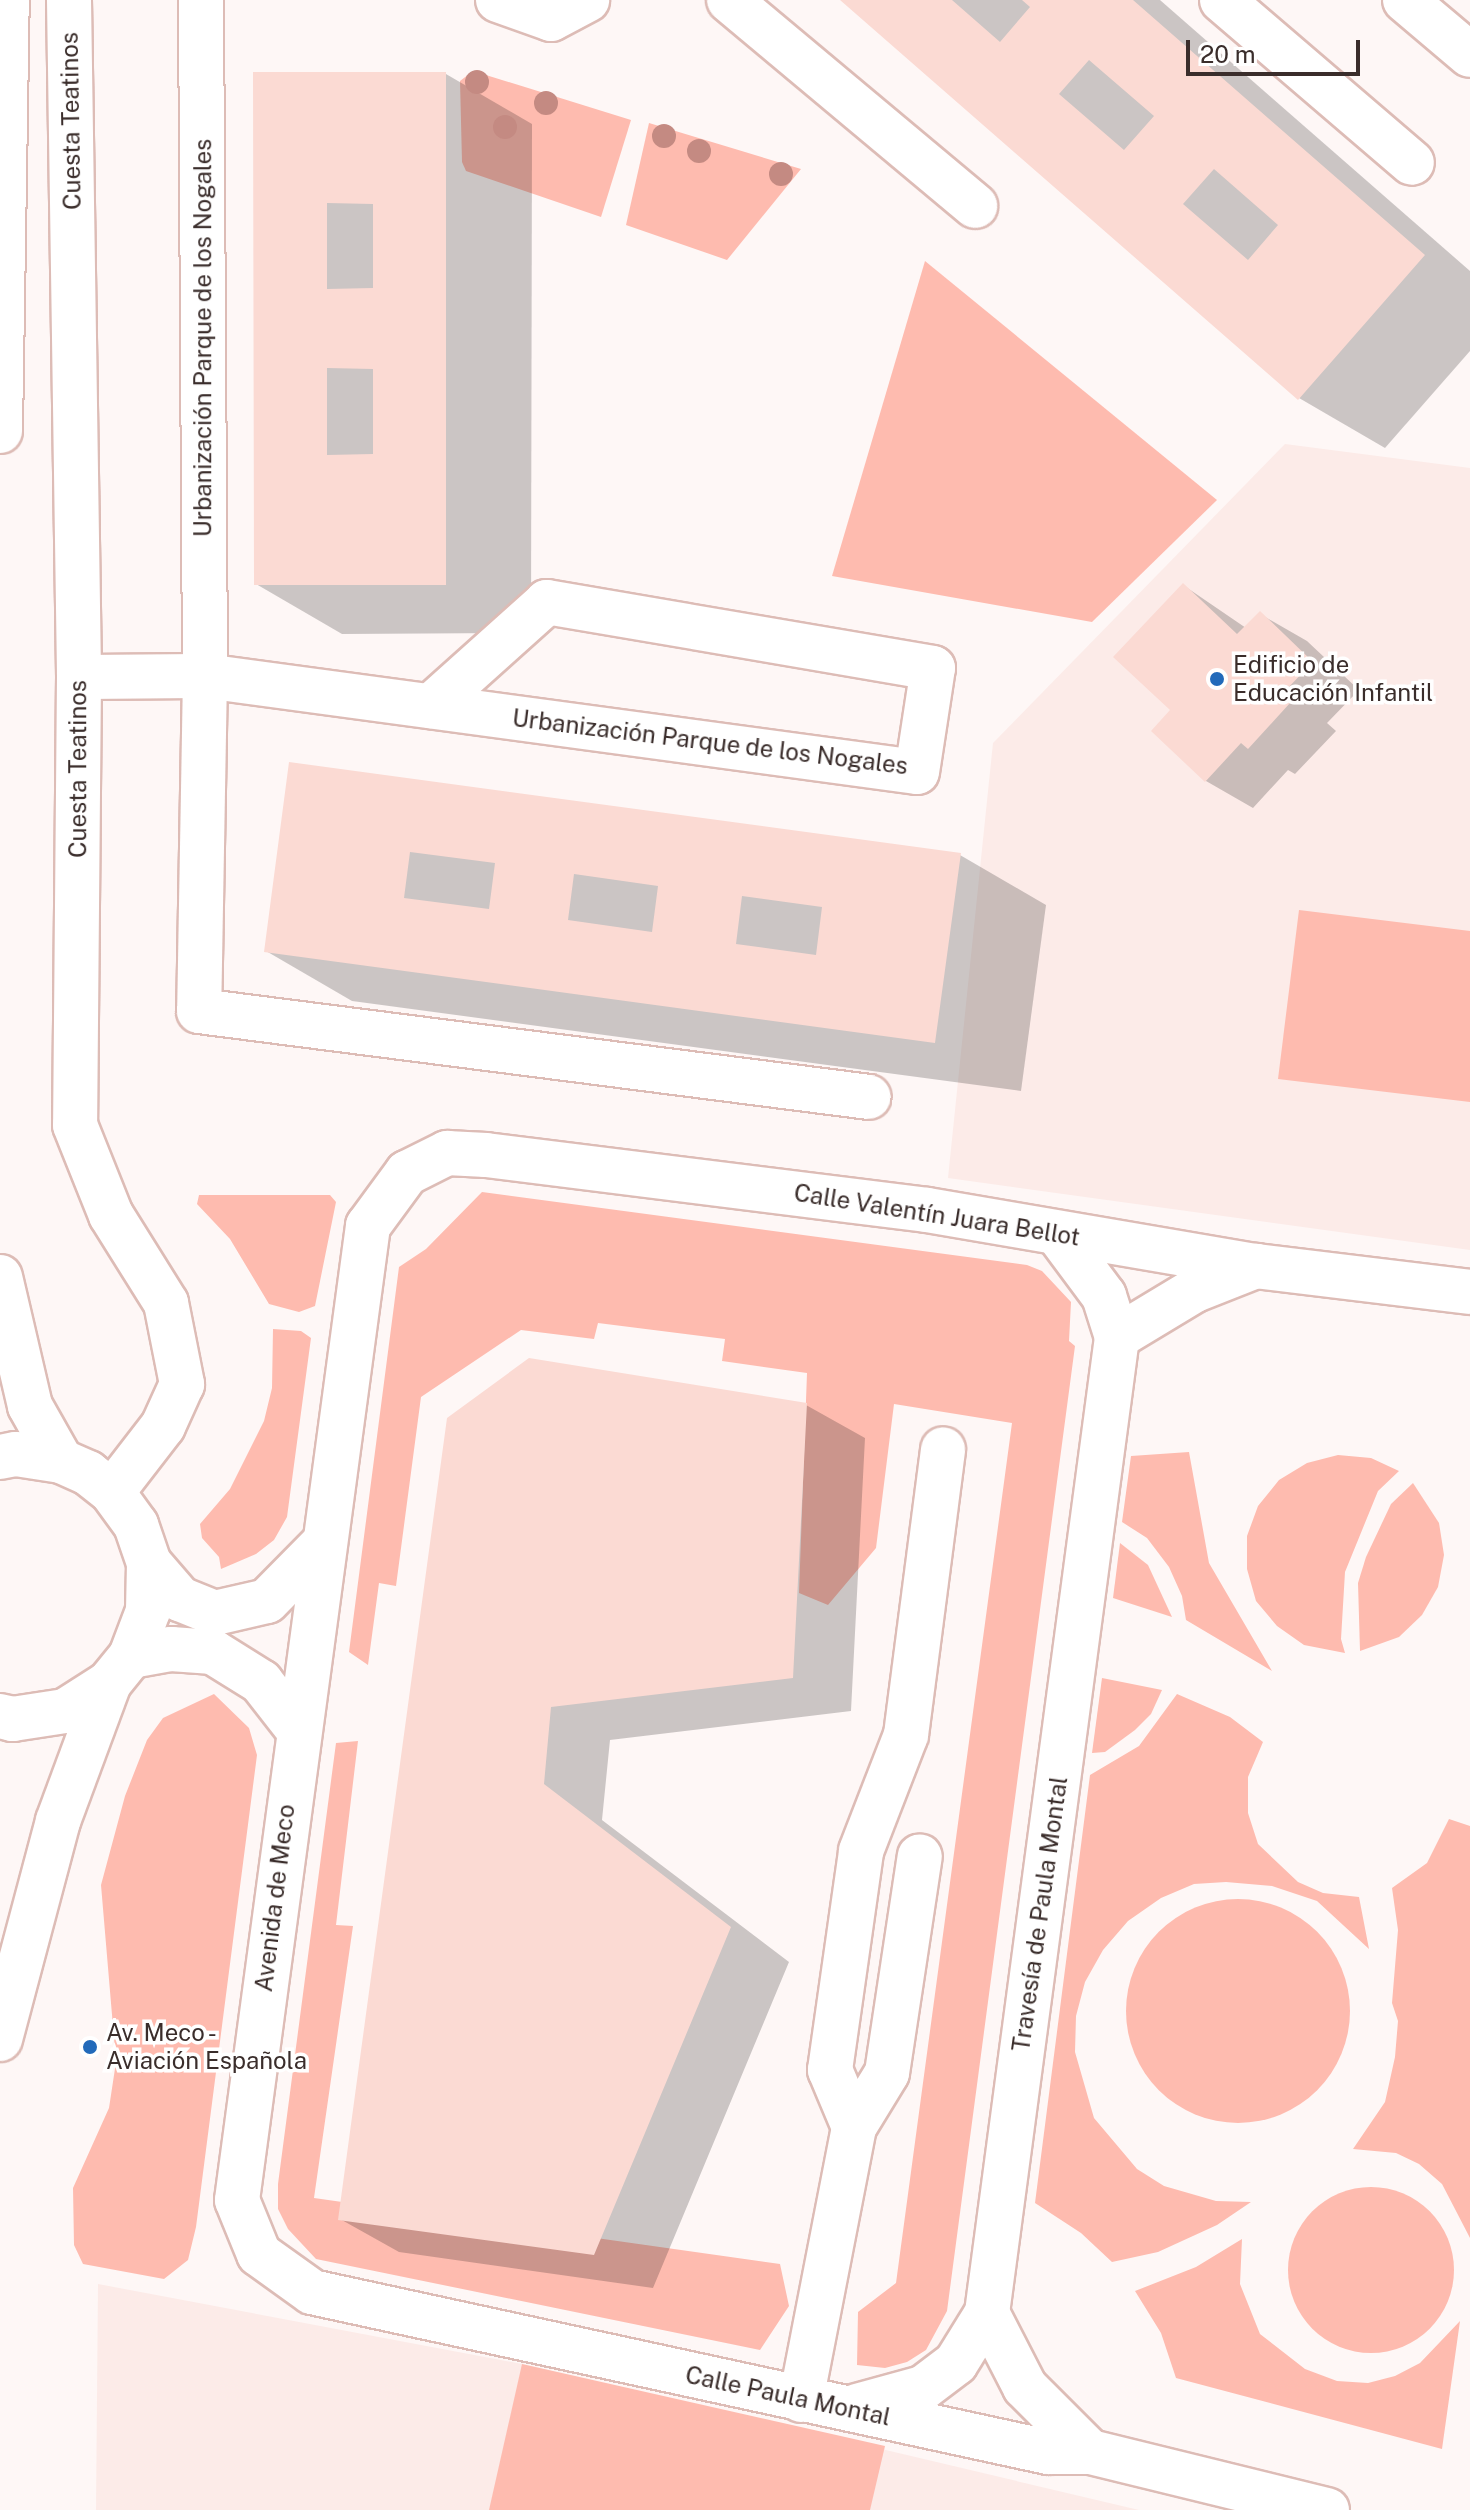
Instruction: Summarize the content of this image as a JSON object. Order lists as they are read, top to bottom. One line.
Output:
{"streets":{"street":["Cuesta Teatinos","Urbanización Parque de los Nogales","Calle Valentín Juara Bellot","Avenida de Meco","Travesía de Paula Montal","Calle Paula Montal"]},"crossings":[["Cuesta Teatinos","Urbanización Parque de los Nogales"],["Calle Valentín Juara Bellot","Avenida de Meco"],["Calle Valentín Juara Bellot","Travesía de Paula Montal"],["Avenida de Meco","Calle Paula Montal"],["Travesía de Paula Montal","Calle Paula Montal"]],"places":["Edificio de Educación Infantil","Av. Meco - Aviación Española"],"scale_bar":"20 m"}
